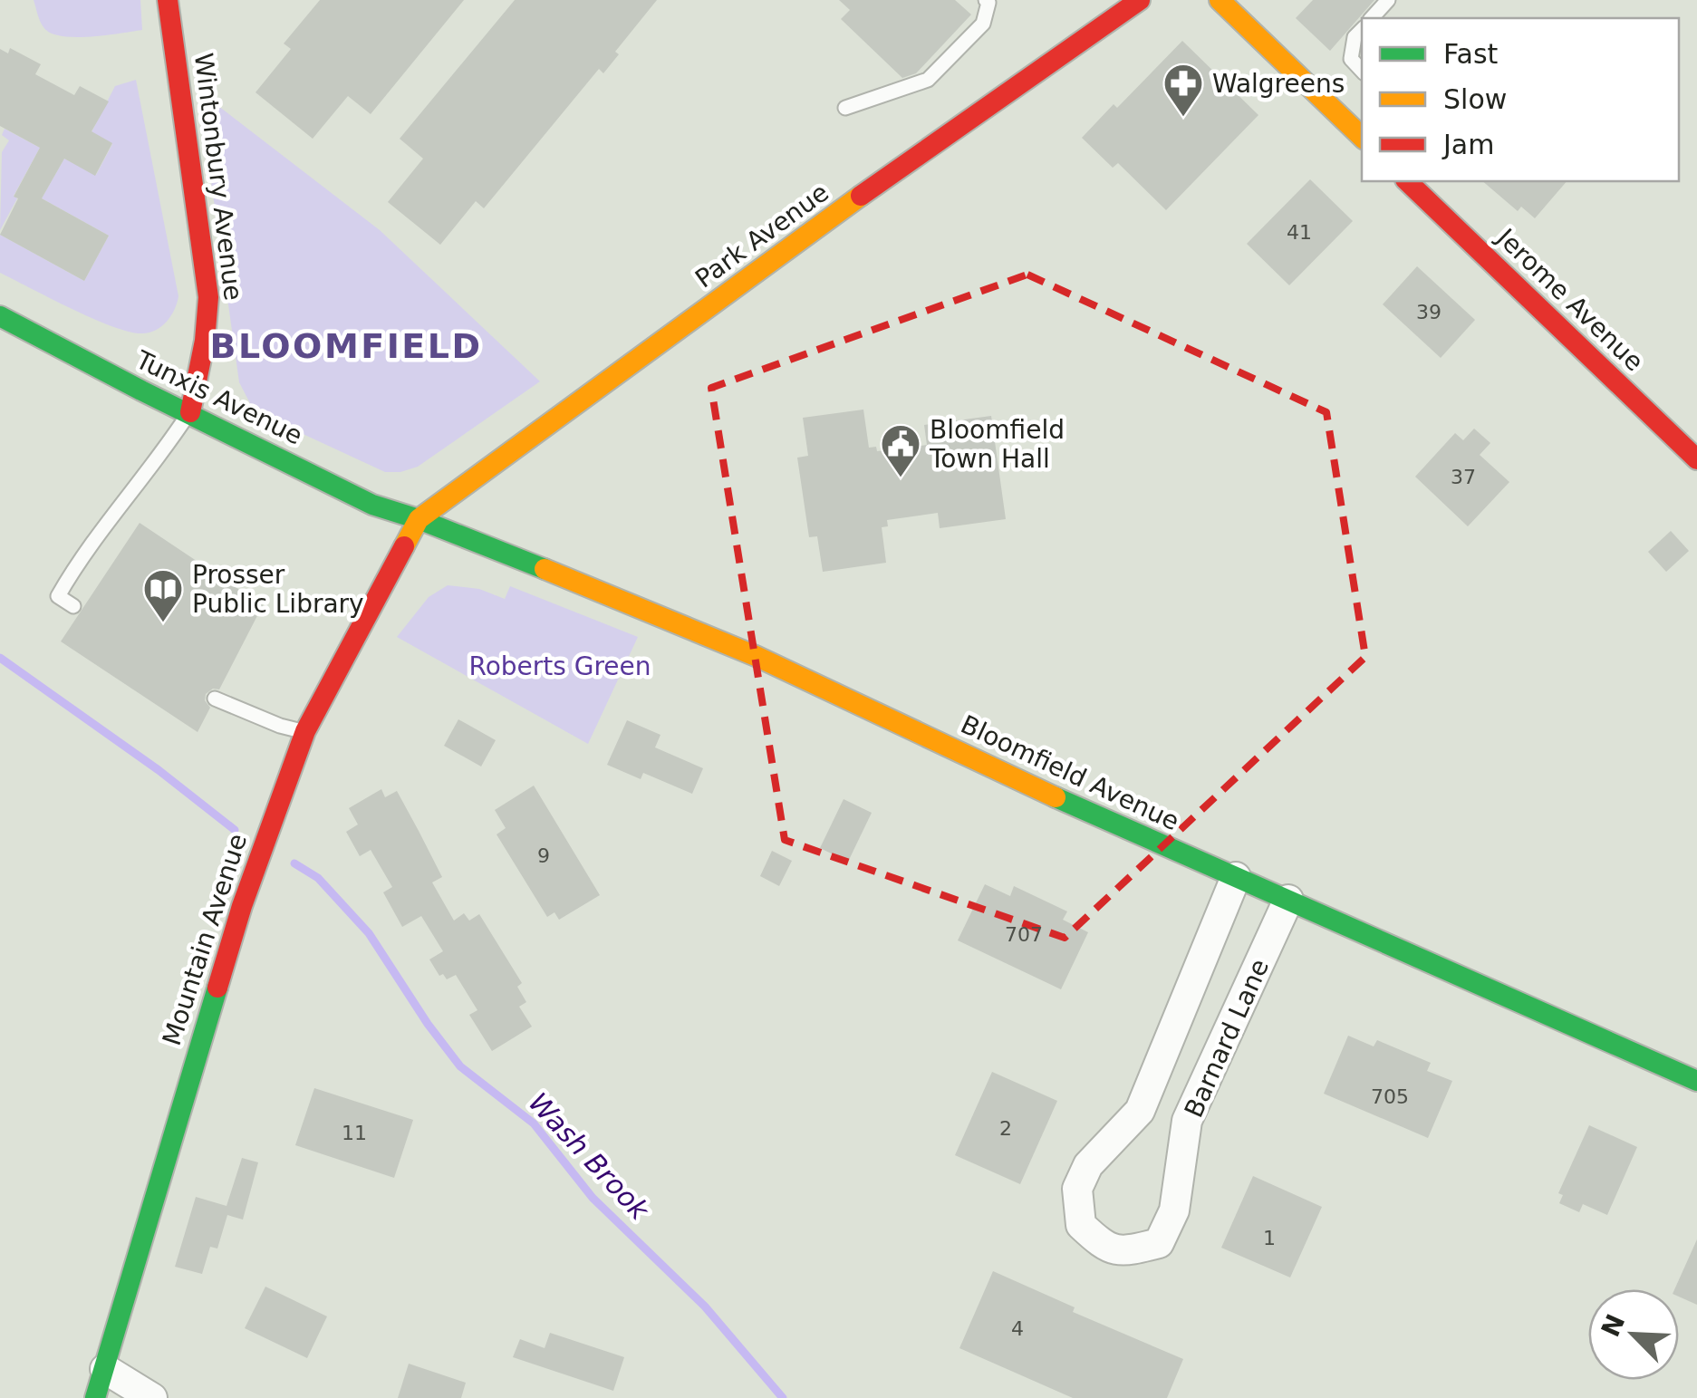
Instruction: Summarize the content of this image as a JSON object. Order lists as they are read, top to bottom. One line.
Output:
{"streets":{"main road":["Wintonbury Avenue","Park Avenue","Jerome Avenue","Tunxis Avenue","Bloomfield Avenue","Mountain Avenue"],"street":["Barnard Lane"]},"crossings":[["Wintonbury Avenue","Tunxis Avenue"],["Park Avenue","Tunxis Avenue"],["Park Avenue","Bloomfield Avenue"],["Park Avenue","Mountain Avenue"],["Tunxis Avenue","Bloomfield Avenue"],["Tunxis Avenue","Mountain Avenue"],["Bloomfield Avenue","Mountain Avenue"],["Bloomfield Avenue","Barnard Lane"]],"districts":["BLOOMFIELD"],"water":["Wash Brook"],"parks":["Roberts Green"],"places":{"pharmacy":["Walgreens"],"public building":["Bloomfield Town Hall"],"library":["Prosser Public Library"]},"house_numbers":["41","39","37","9","707","705","2","11","1","4"],"legend":["Fast","Slow","Jam"],"north":"top left"}
